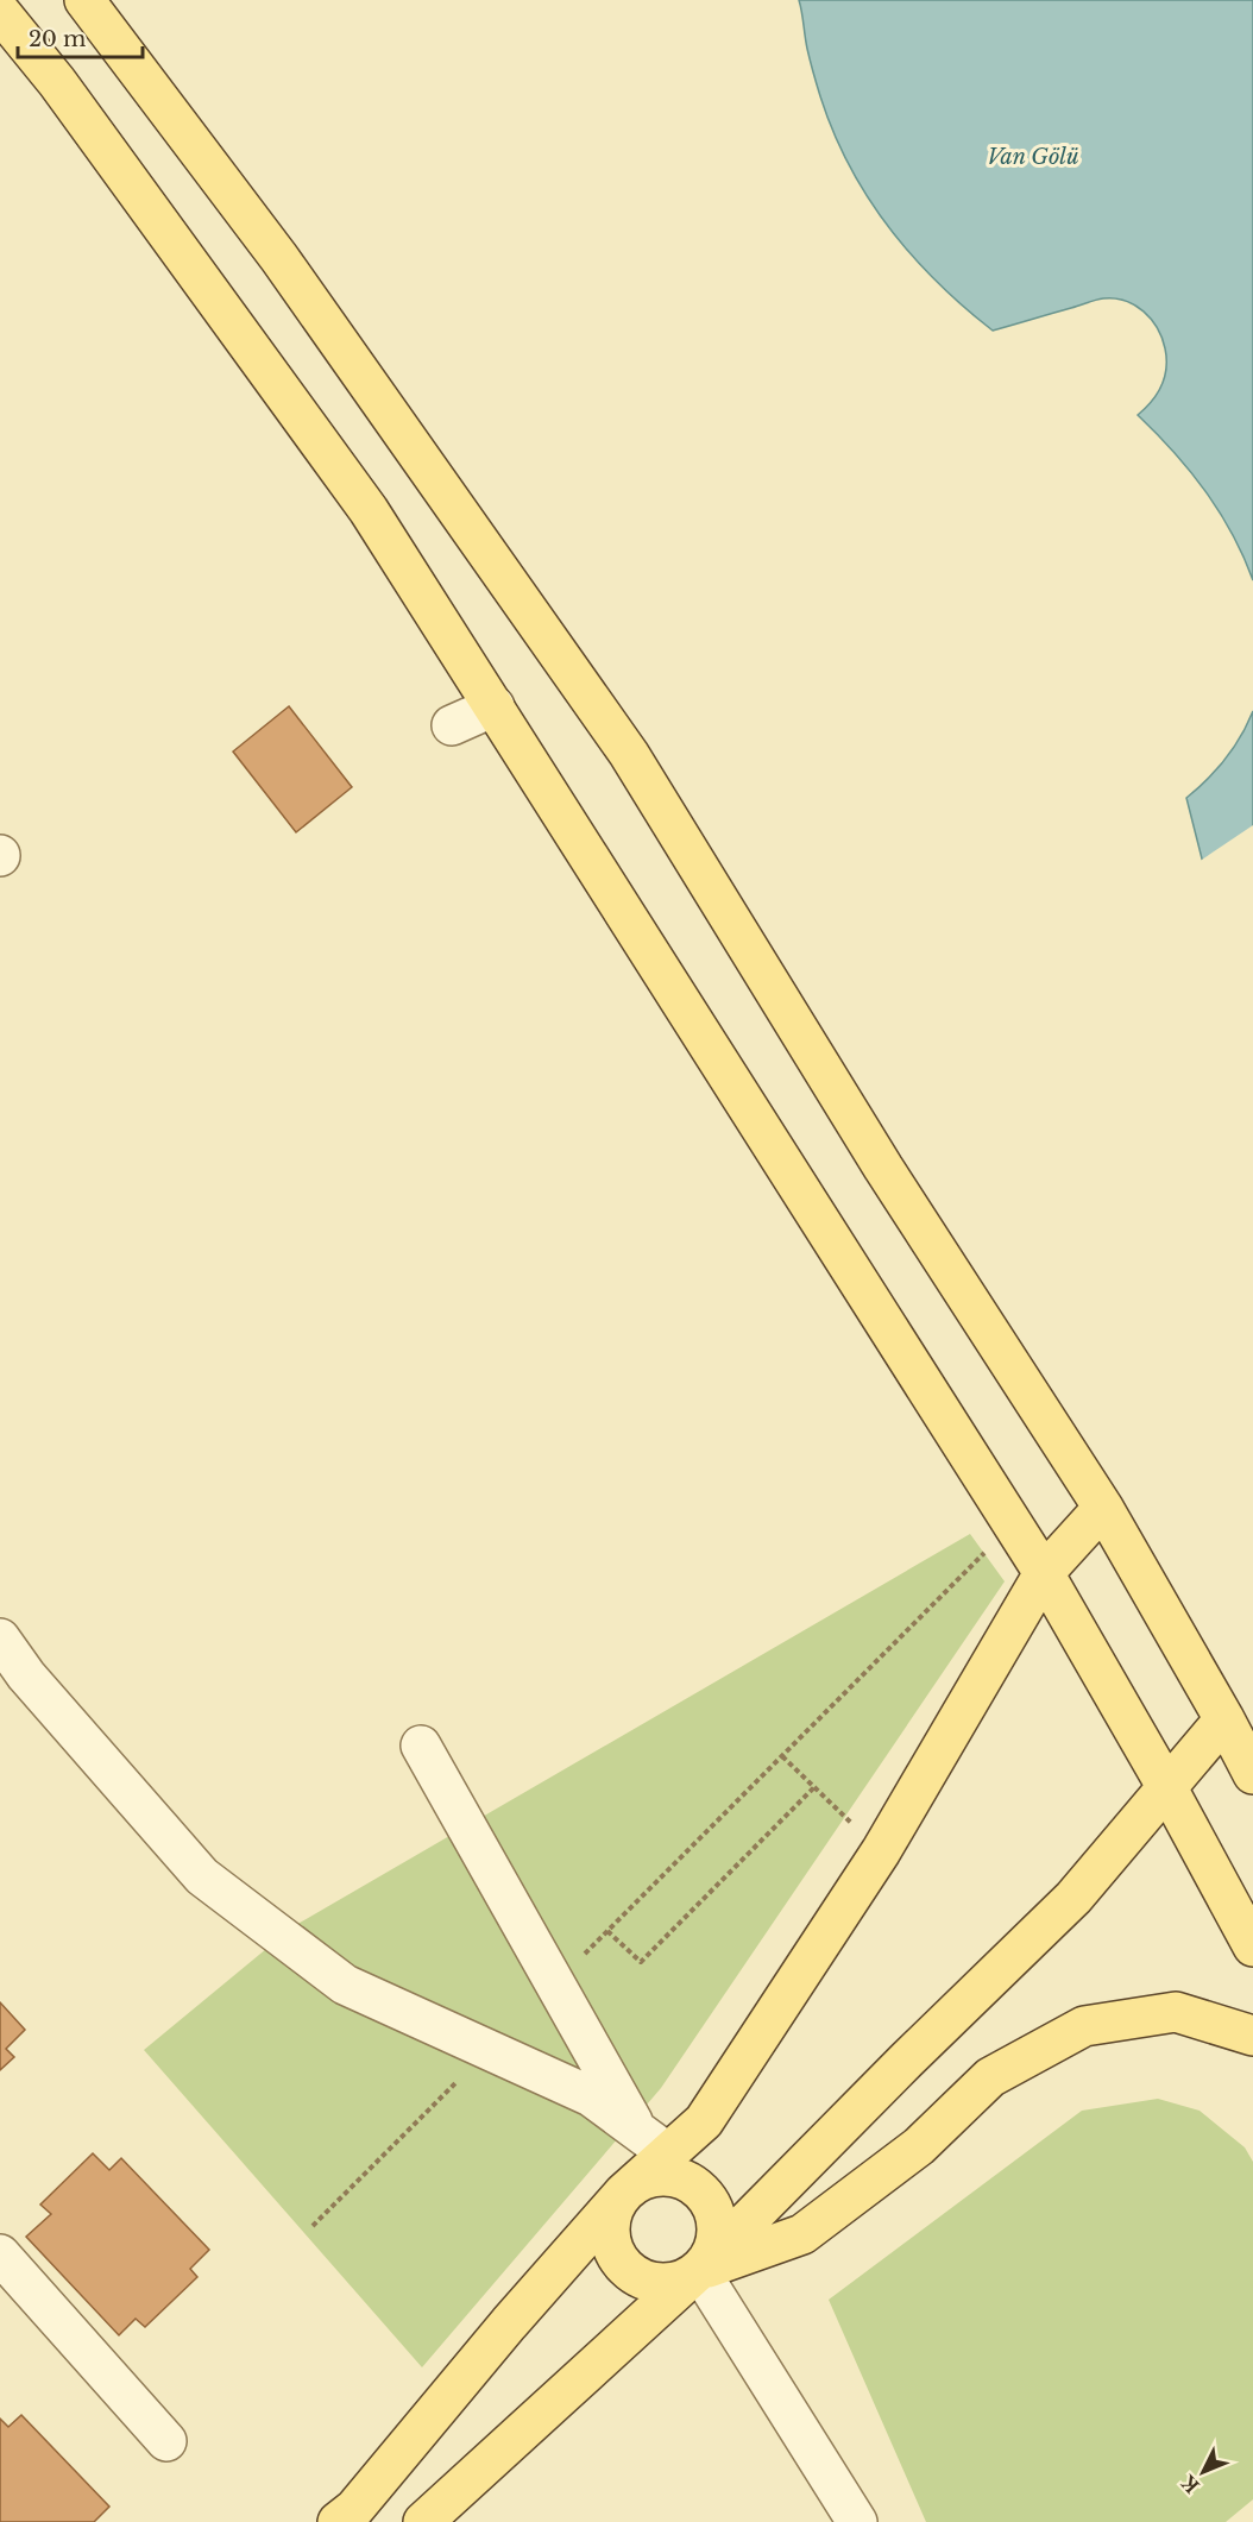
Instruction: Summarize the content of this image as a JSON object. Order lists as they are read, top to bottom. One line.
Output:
{"water":["Van Gölü"],"scale_bar":"20 m","north":"bottom left"}
